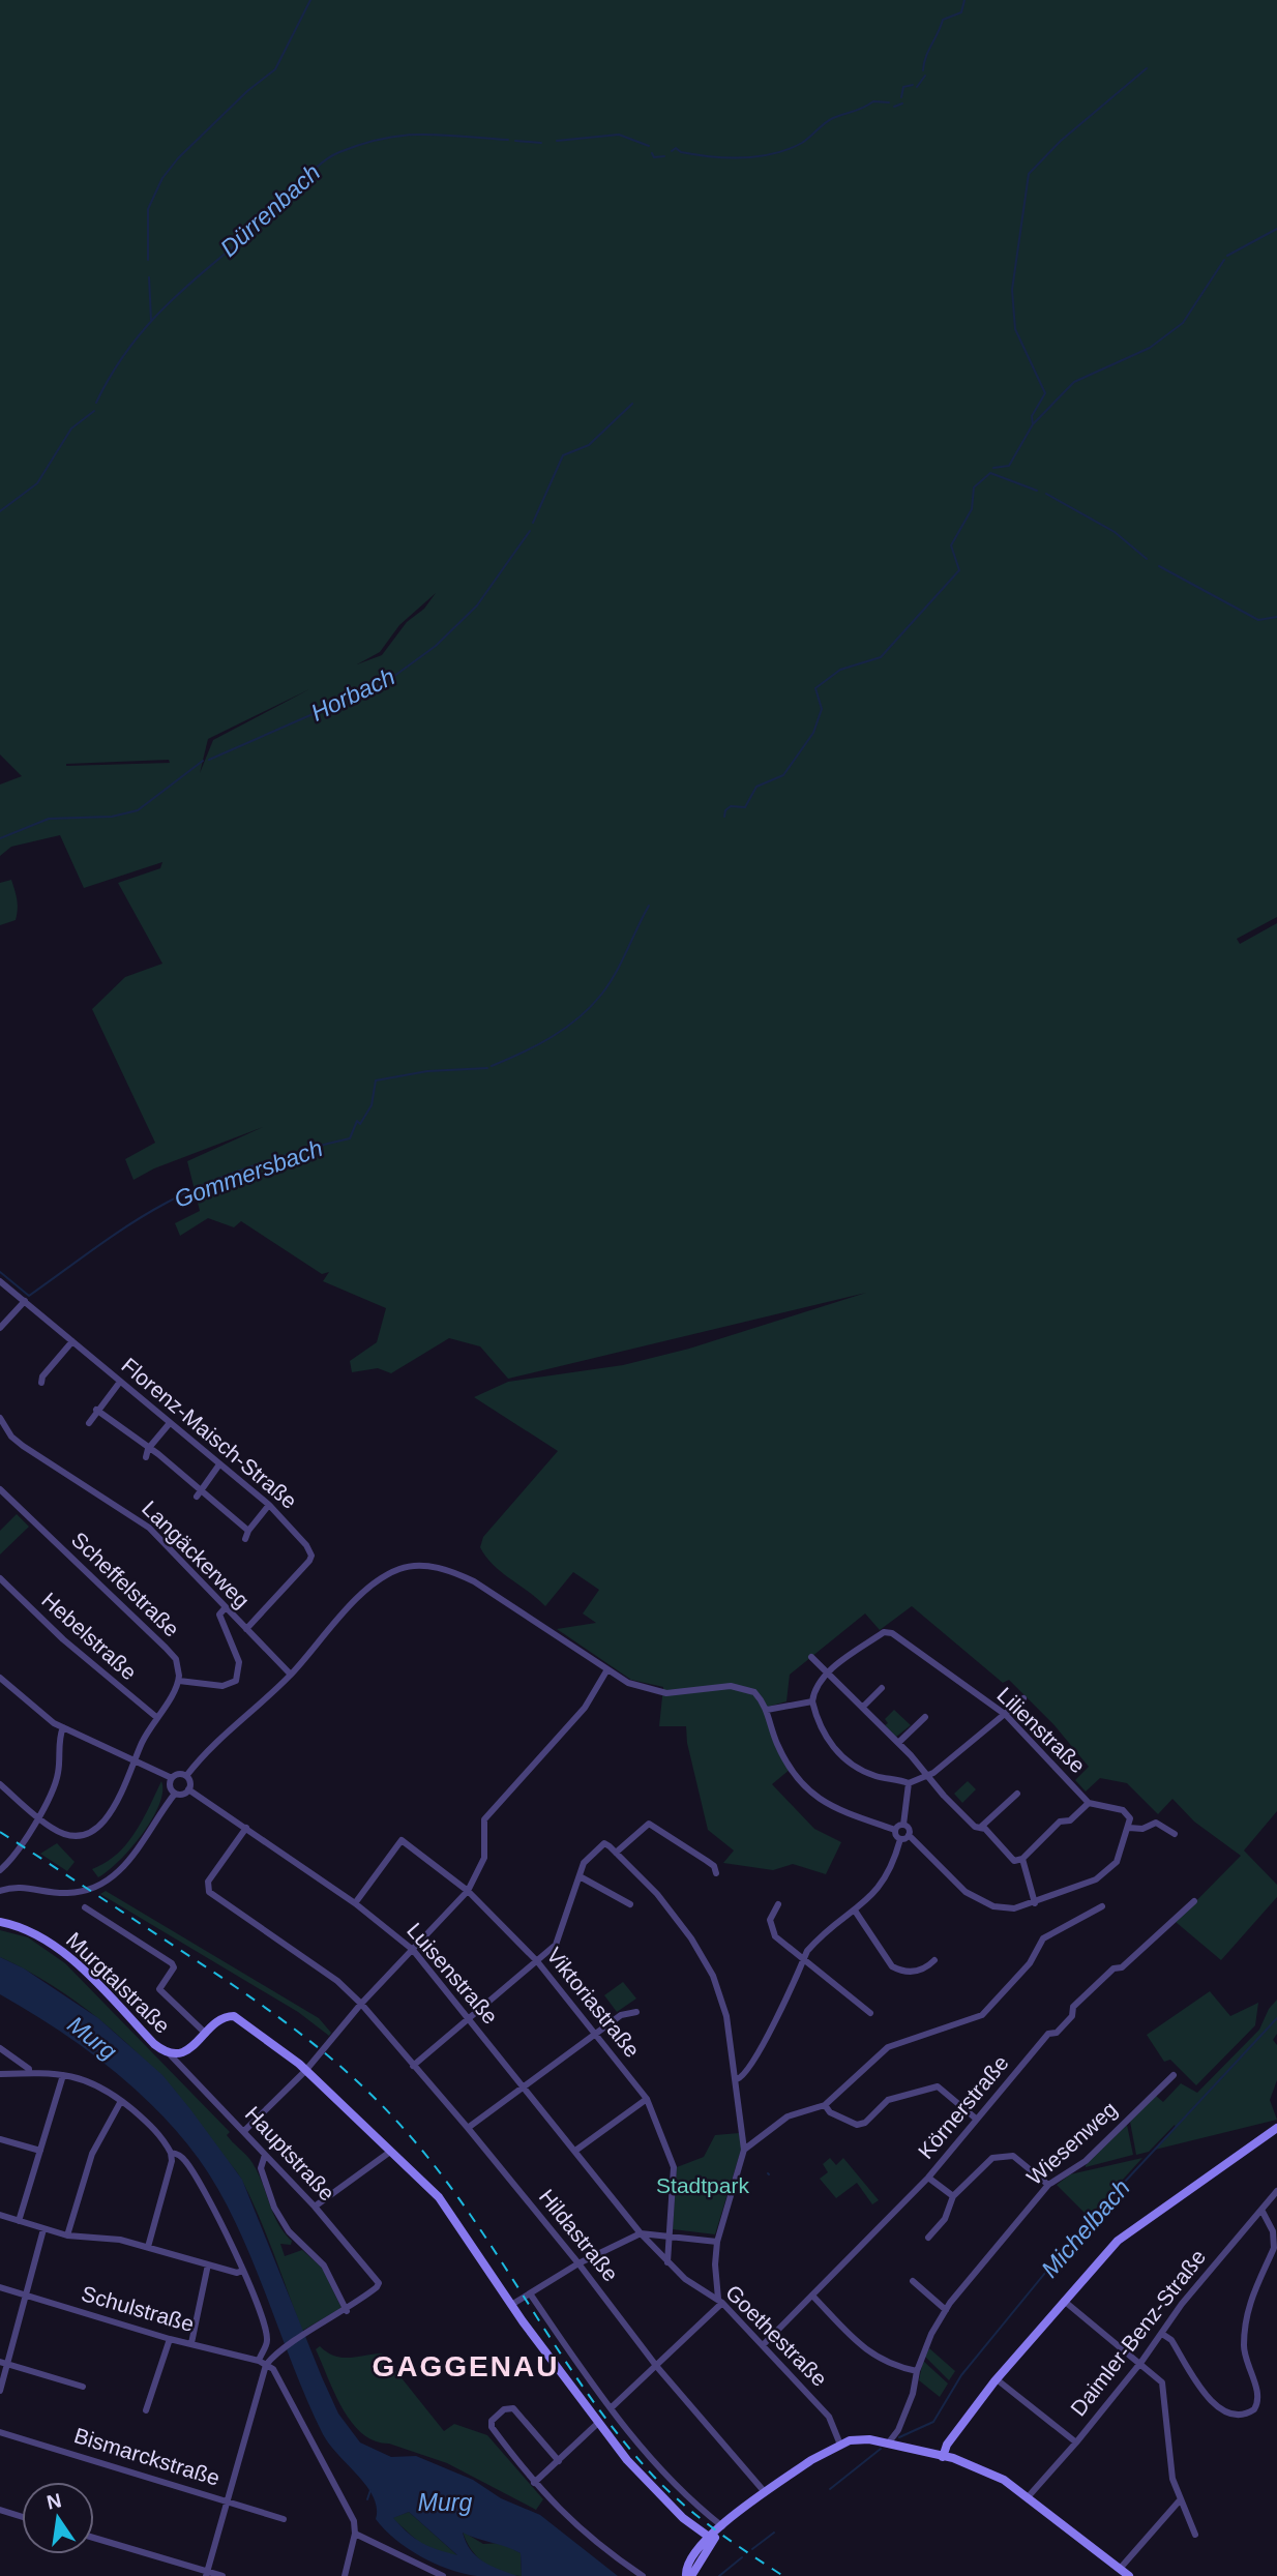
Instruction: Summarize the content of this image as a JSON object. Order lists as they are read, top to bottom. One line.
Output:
{"streets":{"street":["Florenz-Maisch-Straße","Langäckerweg","Scheffelstraße","Hebelstraße","Lilienstraße","Luisenstraße","Murgtalstraße","Viktoriastraße","Körnerstraße","Wiesenweg","Hauptstraße","Hildastraße","Schulstraße","Daimler-Benz-Straße","Goethestraße","Bismarckstraße"]},"crossings":[["Florenz-Maisch-Straße","Langäckerweg"],["Luisenstraße","Viktoriastraße"],["Luisenstraße","Hildastraße"],["Luisenstraße","Goethestraße"],["Murgtalstraße","Hauptstraße"],["Viktoriastraße","Goethestraße"],["Körnerstraße","Goethestraße"]],"districts":["GAGGENAU"],"water":["Dürrenbach","Horbach","Gommersbach","Murg","Michelbach"],"parks":["Stadtpark"],"north":"top"}
